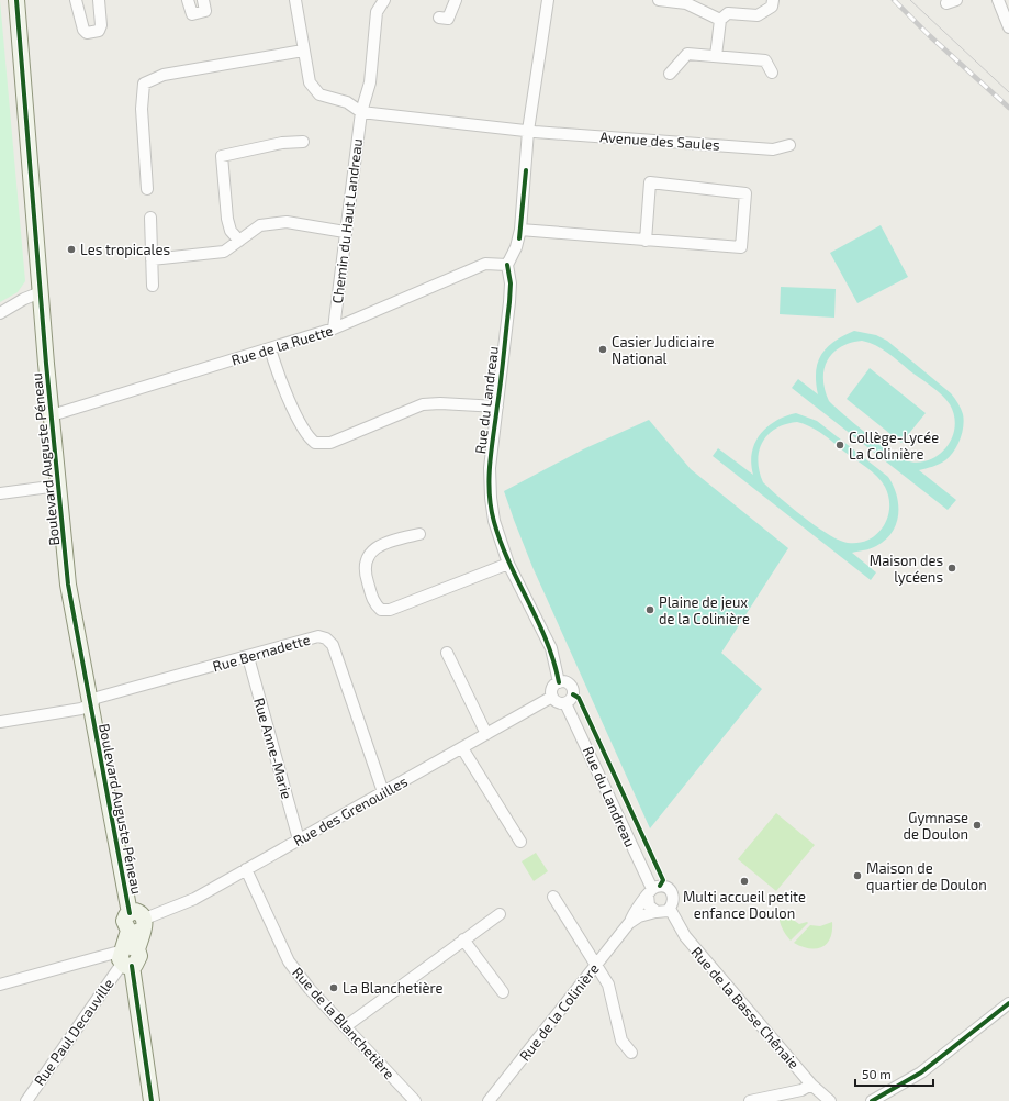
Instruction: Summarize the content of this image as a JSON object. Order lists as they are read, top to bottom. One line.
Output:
{"streets":{"street":["Avenue des Saules","Chemin du Haut Landreau","Rue de la Ruette","Rue du Landreau","Boulevard Auguste Péneau","Rue Bernadette","Rue Anne-Marie","Rue des Grenouilles","Rue de la Basse Chênaie","Rue de la Colinière","Rue de la Blanchetière","Rue Paul Decauville"]},"crossings":[["Chemin du Haut Landreau","Rue de la Ruette"],["Rue de la Ruette","Rue du Landreau"],["Rue de la Ruette","Boulevard Auguste Péneau"],["Rue du Landreau","Rue des Grenouilles"],["Rue du Landreau","Rue de la Basse Chênaie"],["Rue du Landreau","Rue de la Colinière"],["Boulevard Auguste Péneau","Rue Bernadette"],["Boulevard Auguste Péneau","Rue des Grenouilles"],["Rue Bernadette","Rue Anne-Marie"],["Rue Bernadette","Rue des Grenouilles"],["Rue Anne-Marie","Rue des Grenouilles"],["Rue des Grenouilles","Rue de la Blanchetière"],["Rue de la Basse Chênaie","Rue de la Colinière"]],"places":["Les tropicales","Casier Judiciaire National","Collège-Lycée La Colinière","Maison des lycéens","Plaine de jeux de la Colinière","Gymnase de Doulon","Maison de quartier de Doulon","Multi accueil petite enfance Doulon","La Blanchetière"],"scale_bar":"50 m"}
